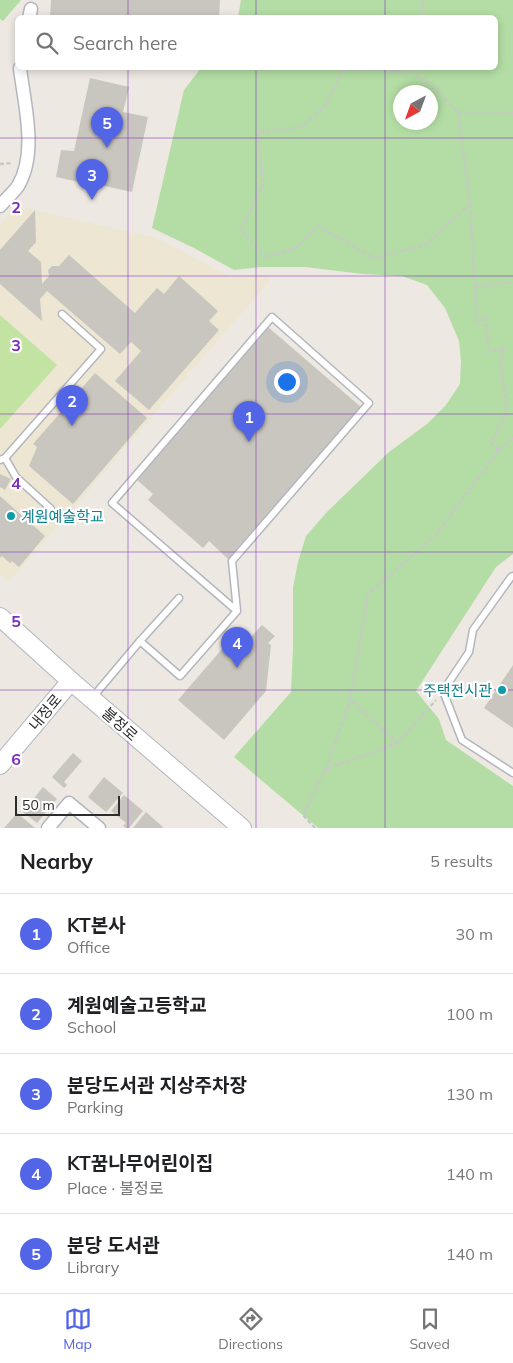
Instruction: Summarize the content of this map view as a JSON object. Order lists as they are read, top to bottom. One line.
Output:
{"streets":{"main road":["내정로","불정로"]},"crossings":[["내정로","불정로"]],"places":["계원예술학교","주택전시관"],"scale_bar":"50 m","north":"bottom left","page":{"search":"Search here","pins":["5","3","2","1","4"],"scale":"50 m","heading":["Nearby","5 results"],"list":[{"mark":"1","name":"KT본사","note":"Office","value":"30 m"},{"mark":"2","name":"계원예술고등학교","note":"School","value":"100 m"},{"mark":"3","name":"분당도서관 지상주차장","note":"Parking","value":"130 m"},{"mark":"4","name":"KT꿈나무어린이집","note":"Place · 불정로","value":"140 m"},{"mark":"5","name":"분당 도서관","note":"Library","value":"140 m"}],"nav":["Map","Directions","Saved"]},"grid":{"rows":["2","3","4","5","6"]}}
